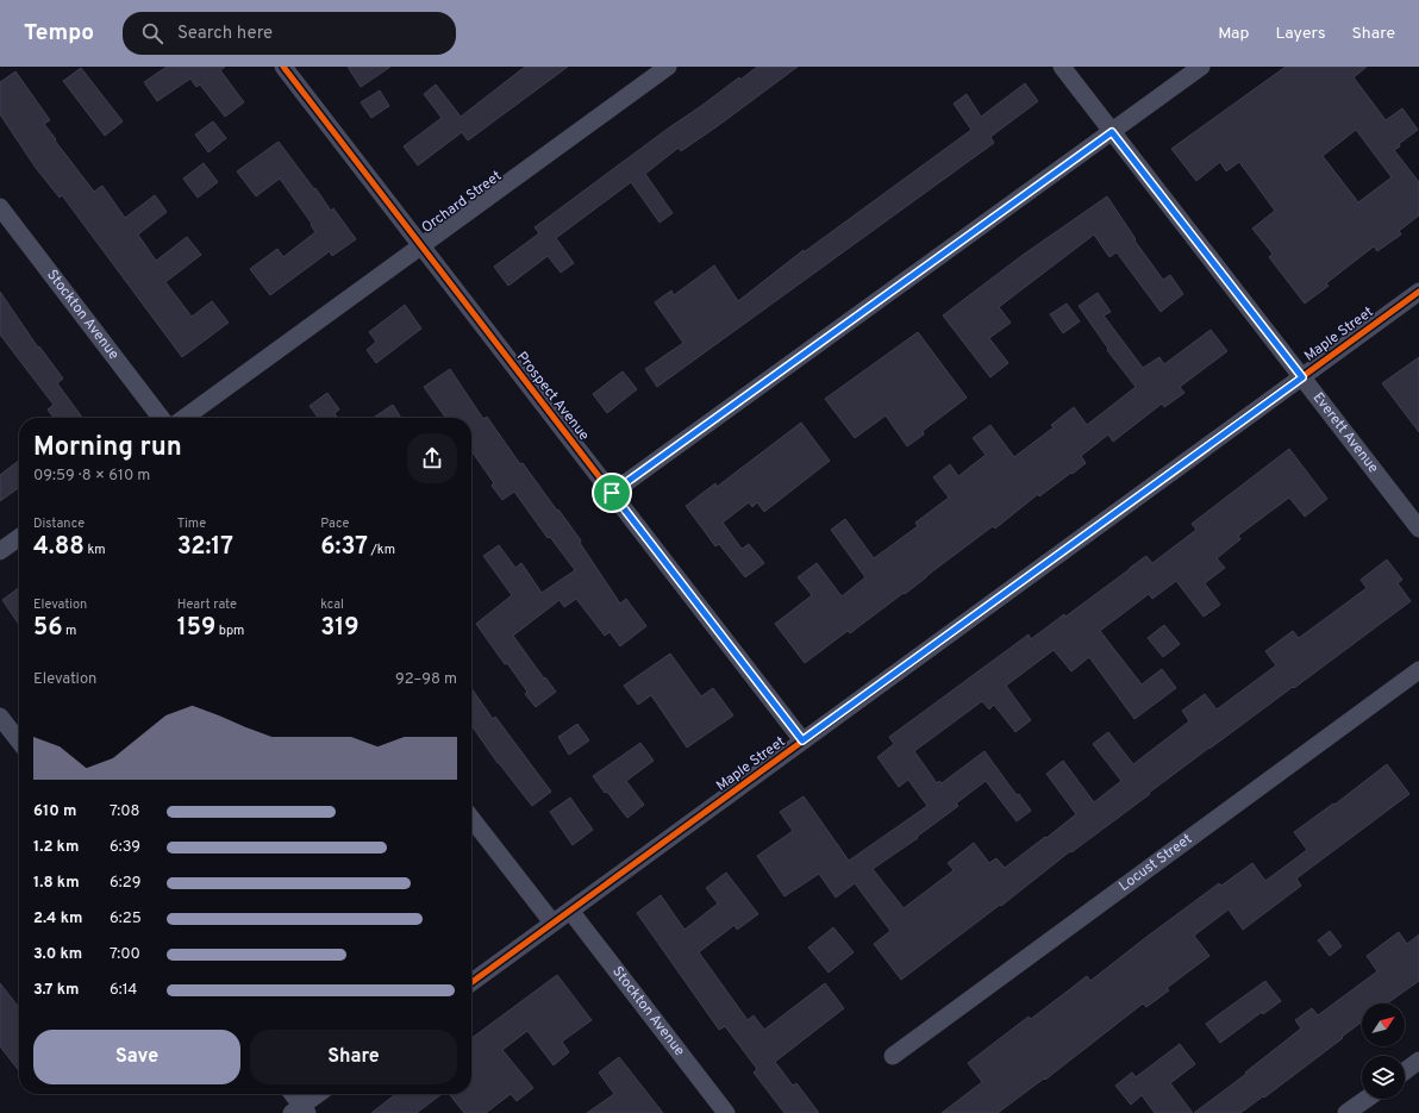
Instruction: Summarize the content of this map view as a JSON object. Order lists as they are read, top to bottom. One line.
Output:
{"streets":{"street":["Orchard Street","Stockton Avenue","Maple Street","Prospect Avenue","Everett Avenue","Locust Street"]},"crossings":[["Orchard Street","Prospect Avenue"],["Stockton Avenue","Maple Street"],["Maple Street","Prospect Avenue"],["Maple Street","Everett Avenue"]],"north":"top right","page":{"header":"Tempo","search":"Search here","nav":["Map","Layers","Share"],"heading":["Morning run","09:59 · 8 × 610 m"],"stats":[["Distance","4.88 km"],["Time","32:17"],["Pace","6:37 /km"],["Elevation","56 m"],["Heart rate","159 bpm"],["kcal","319"]],"chart":["Elevation","92–98 m"],"list":[{"name":"610 m","note":"7:08"},{"name":"1.2 km","note":"6:39"},{"name":"1.8 km","note":"6:29"},{"name":"2.4 km","note":"6:25"},{"name":"3.0 km","note":"7:00"},{"name":"3.7 km","note":"6:14"}],"buttons":["Save","Share"]}}
